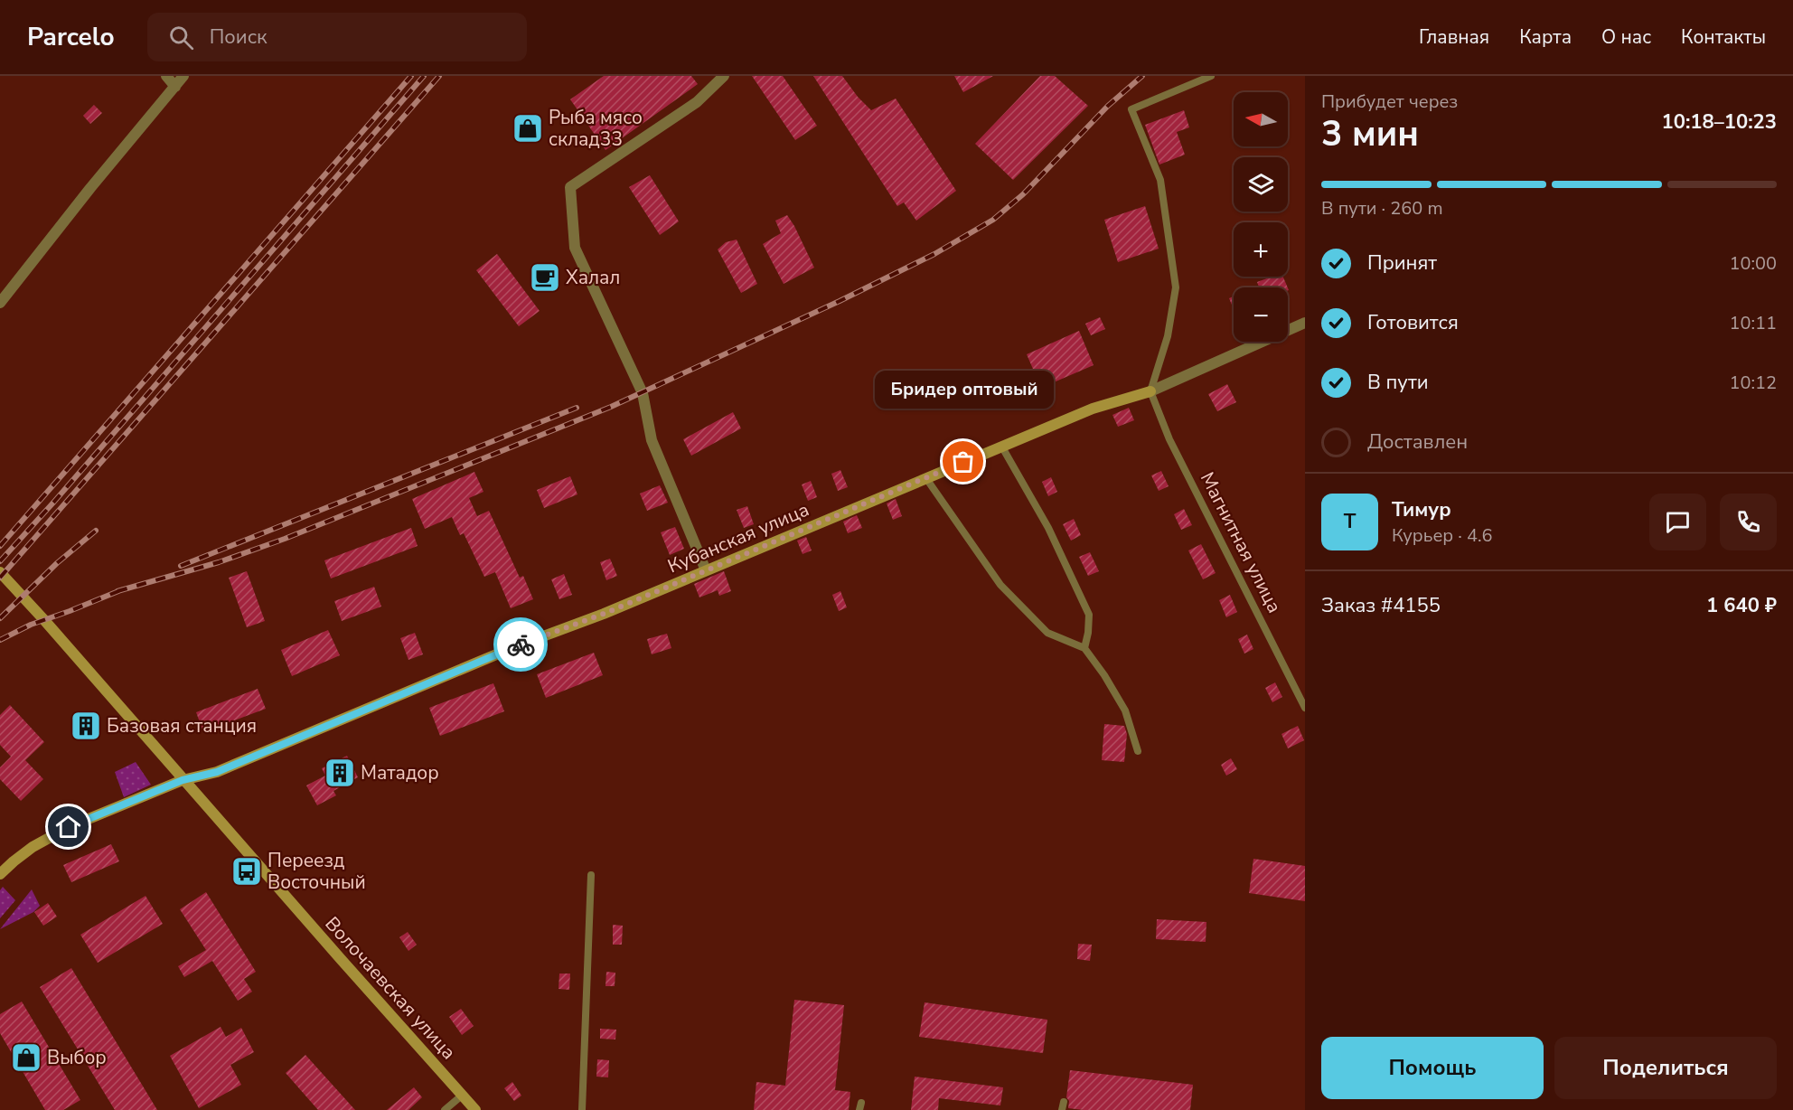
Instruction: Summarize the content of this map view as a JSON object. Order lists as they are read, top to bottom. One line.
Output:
{"streets":{"main road":["Кубанская улица","Волочаевская улица"],"lane":["Магнитная улица"]},"crossings":[["Кубанская улица","Магнитная улица"],["Кубанская улица","Волочаевская улица"]],"places":{"shop":["Рыба мясо склад33","Выбор"],"cafe":["Халал"],"other":["Бридер оптовый"],"building":["Базовая станция","Матадор"],"bus stop":["Переезд Восточный"]},"north":"left","page":{"header":"Parcelo","search":"Поиск","nav":["Главная","Карта","О нас","Контакты"],"heading":["3 мин","Прибудет через","10:18–10:23"],"panel":["Тимур","Курьер · 4.6","Заказ #4155","1 640 ₽"],"map_buttons":["+","−"],"bar":"В пути · 260 m","list":[["Принят","10:00"],["Готовится","10:11"],["В пути","10:12"],"Доставлен"],"bubble":"Бридер оптовый","round":"Т","buttons":["Помощь","Поделиться"]}}
